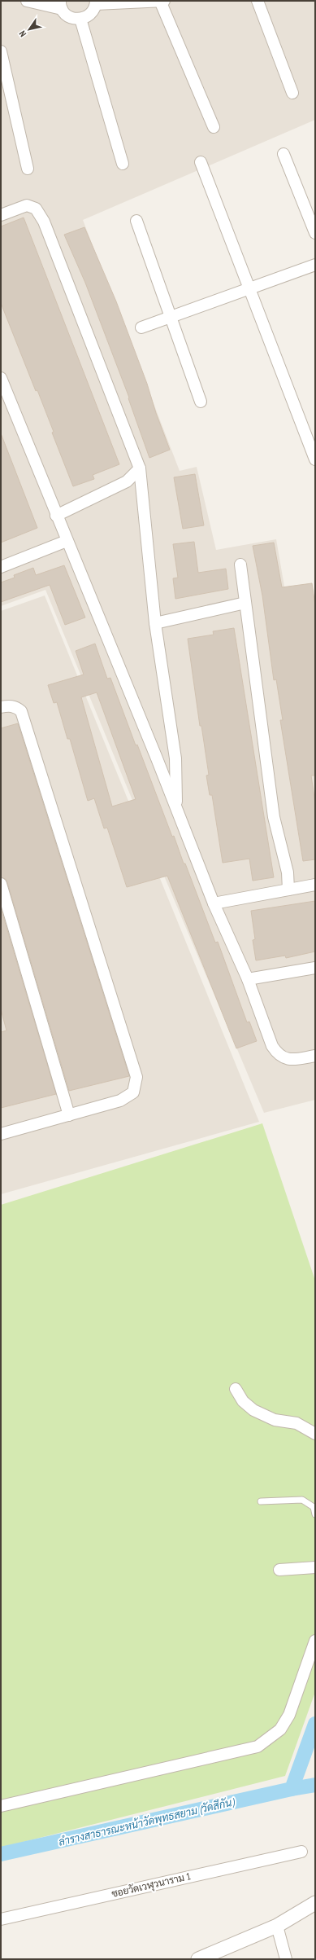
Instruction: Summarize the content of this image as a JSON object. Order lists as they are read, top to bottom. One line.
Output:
{"streets":{"street":["ซอยวัดเวฬุวนาราม 1"]},"water":["ลำรางสาธารณะหน้าวัดพุทธสยาม (วัดสีกัน)"],"north":"bottom left"}
